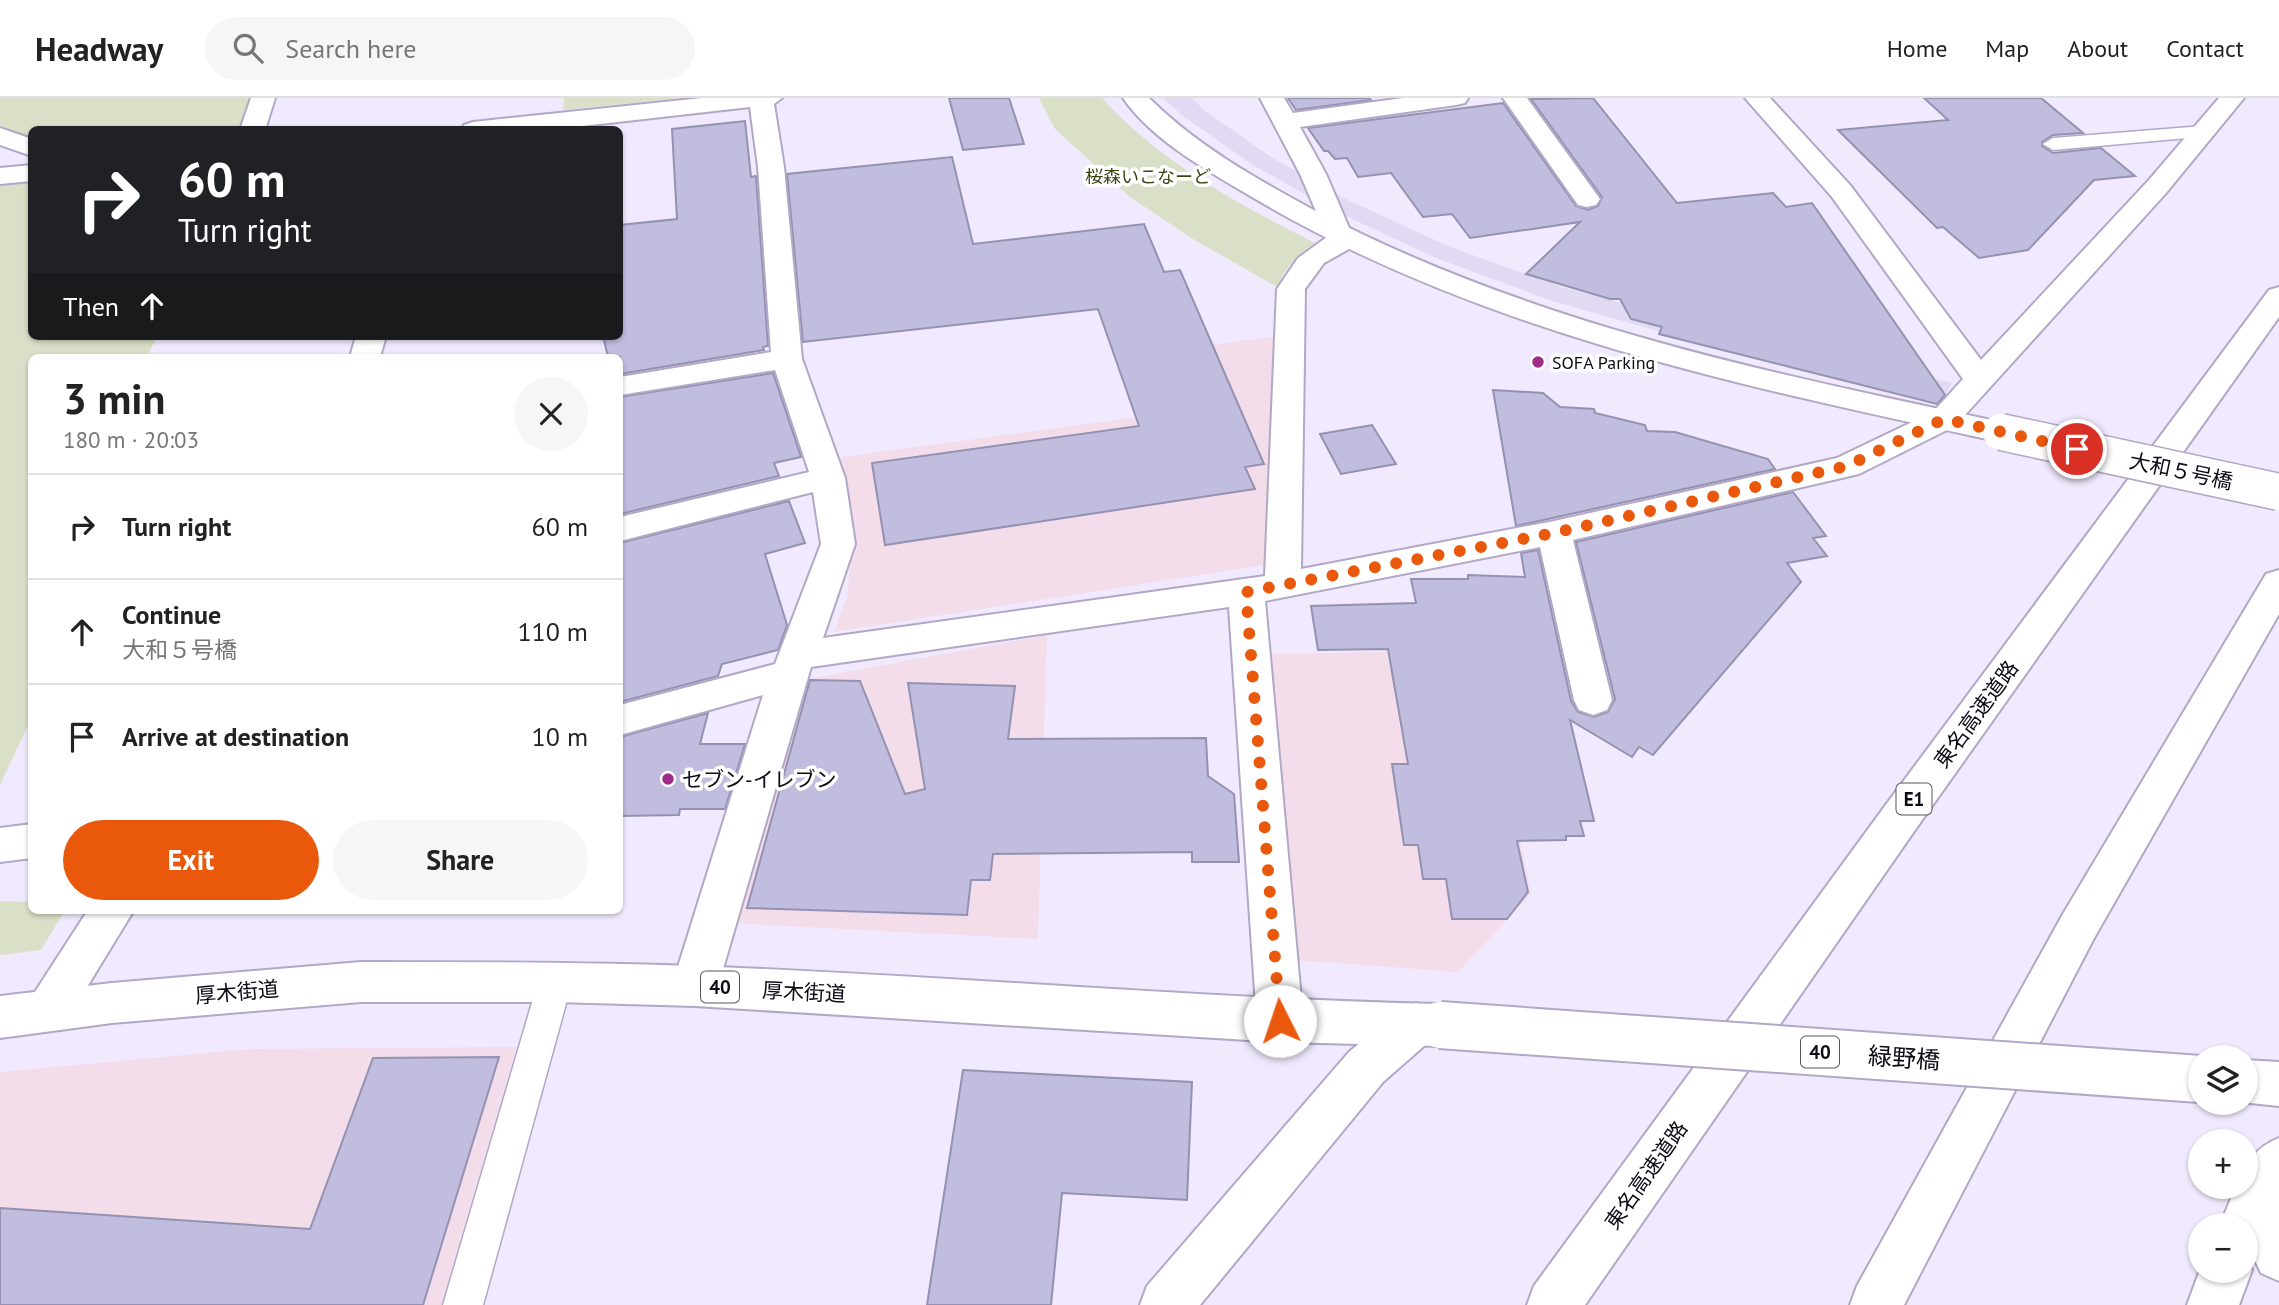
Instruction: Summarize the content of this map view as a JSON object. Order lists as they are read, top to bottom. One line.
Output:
{"streets":{"main road":["大和５号橋","東名高速道路","E1","40","厚木街道","緑野橋"]},"crossings":[["厚木街道","緑野橋"]],"parks":["桜森いこなーど"],"places":["SOFA Parking","セブン-イレブン"],"page":{"header":"Headway","search":"Search here","nav":["Home","Map","About","Contact"],"turn":["60 m","Turn right"],"then":"Then","heading":["3 min","180 m · 20:03"],"list":[{"name":"Turn right","value":"60 m"},{"name":"Continue","note":"大和５号橋","value":"110 m"},{"name":"Arrive at destination","value":"10 m"}],"buttons":["Exit","Share"],"map_buttons":["+","−"]}}
